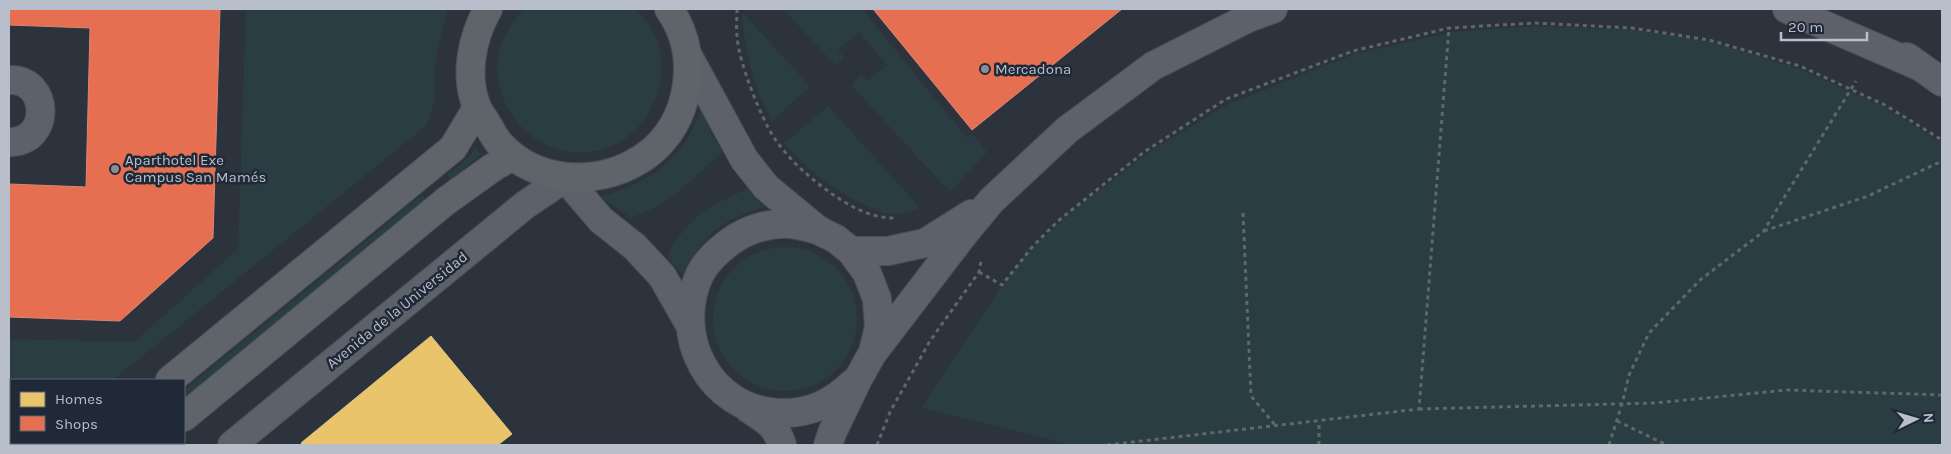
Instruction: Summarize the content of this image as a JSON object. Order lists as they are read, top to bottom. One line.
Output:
{"streets":{"street":["Avenida de la Universidad"]},"places":["Mercadona","Aparthotel Exe Campus San Mamés"],"legend":["Homes","Shops"],"scale_bar":"20 m","north":"right"}
